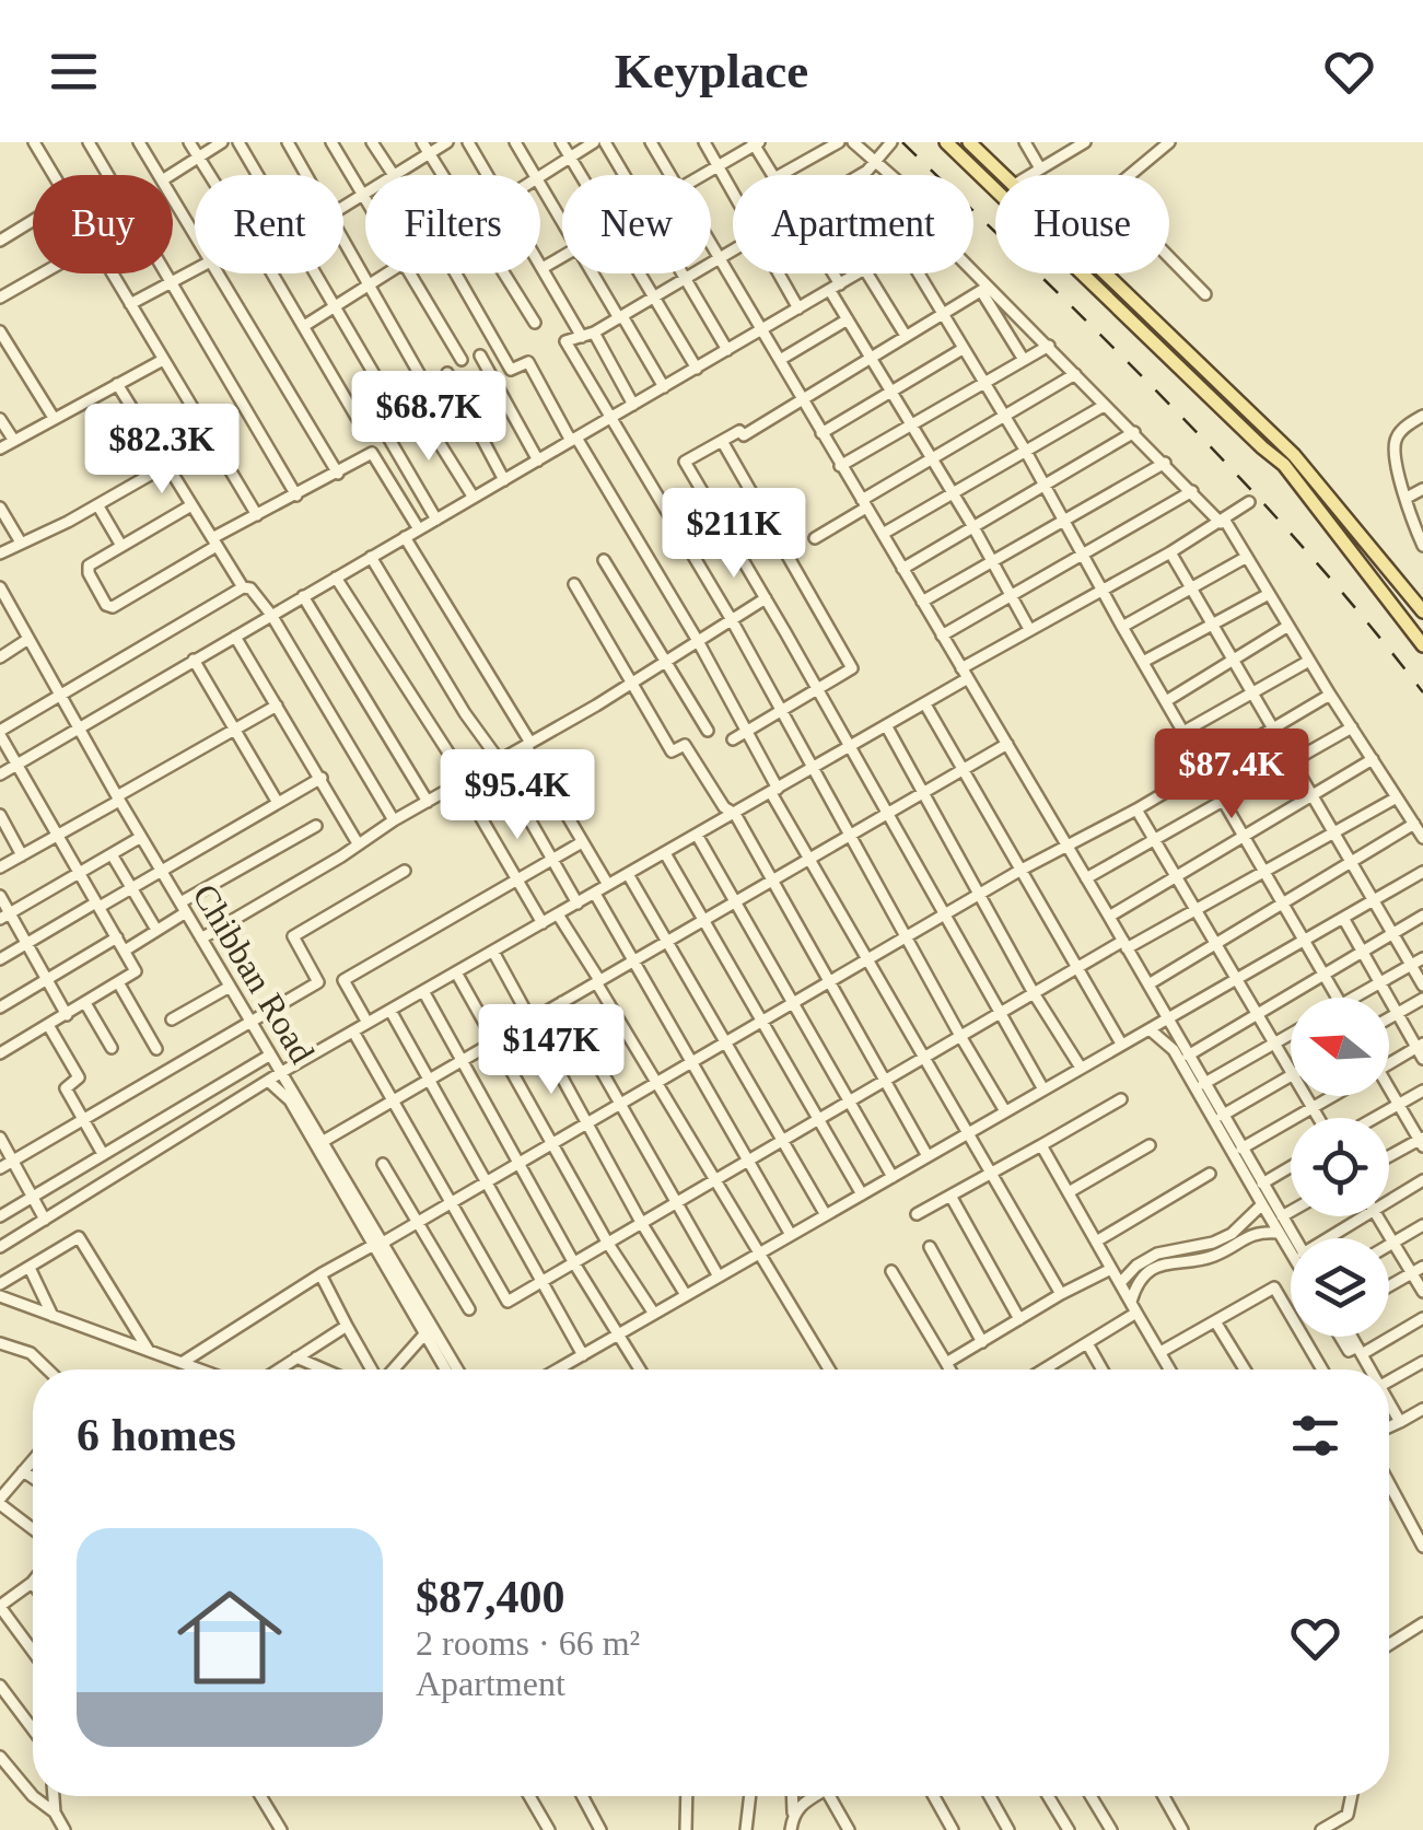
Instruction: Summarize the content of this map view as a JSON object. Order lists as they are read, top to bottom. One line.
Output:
{"streets":{"street":["Chibban Road"]},"north":"left","page":{"header":"Keyplace","chip":["Buy","Rent","Filters","New","Apartment","House"],"price":["$68.7K","$82.3K","$211K","$87.4K","$95.4K","$147K"],"heading":"6 homes","list":[{"name":"$87,400","note":"2 rooms · 66 m² · Apartment"}]}}
